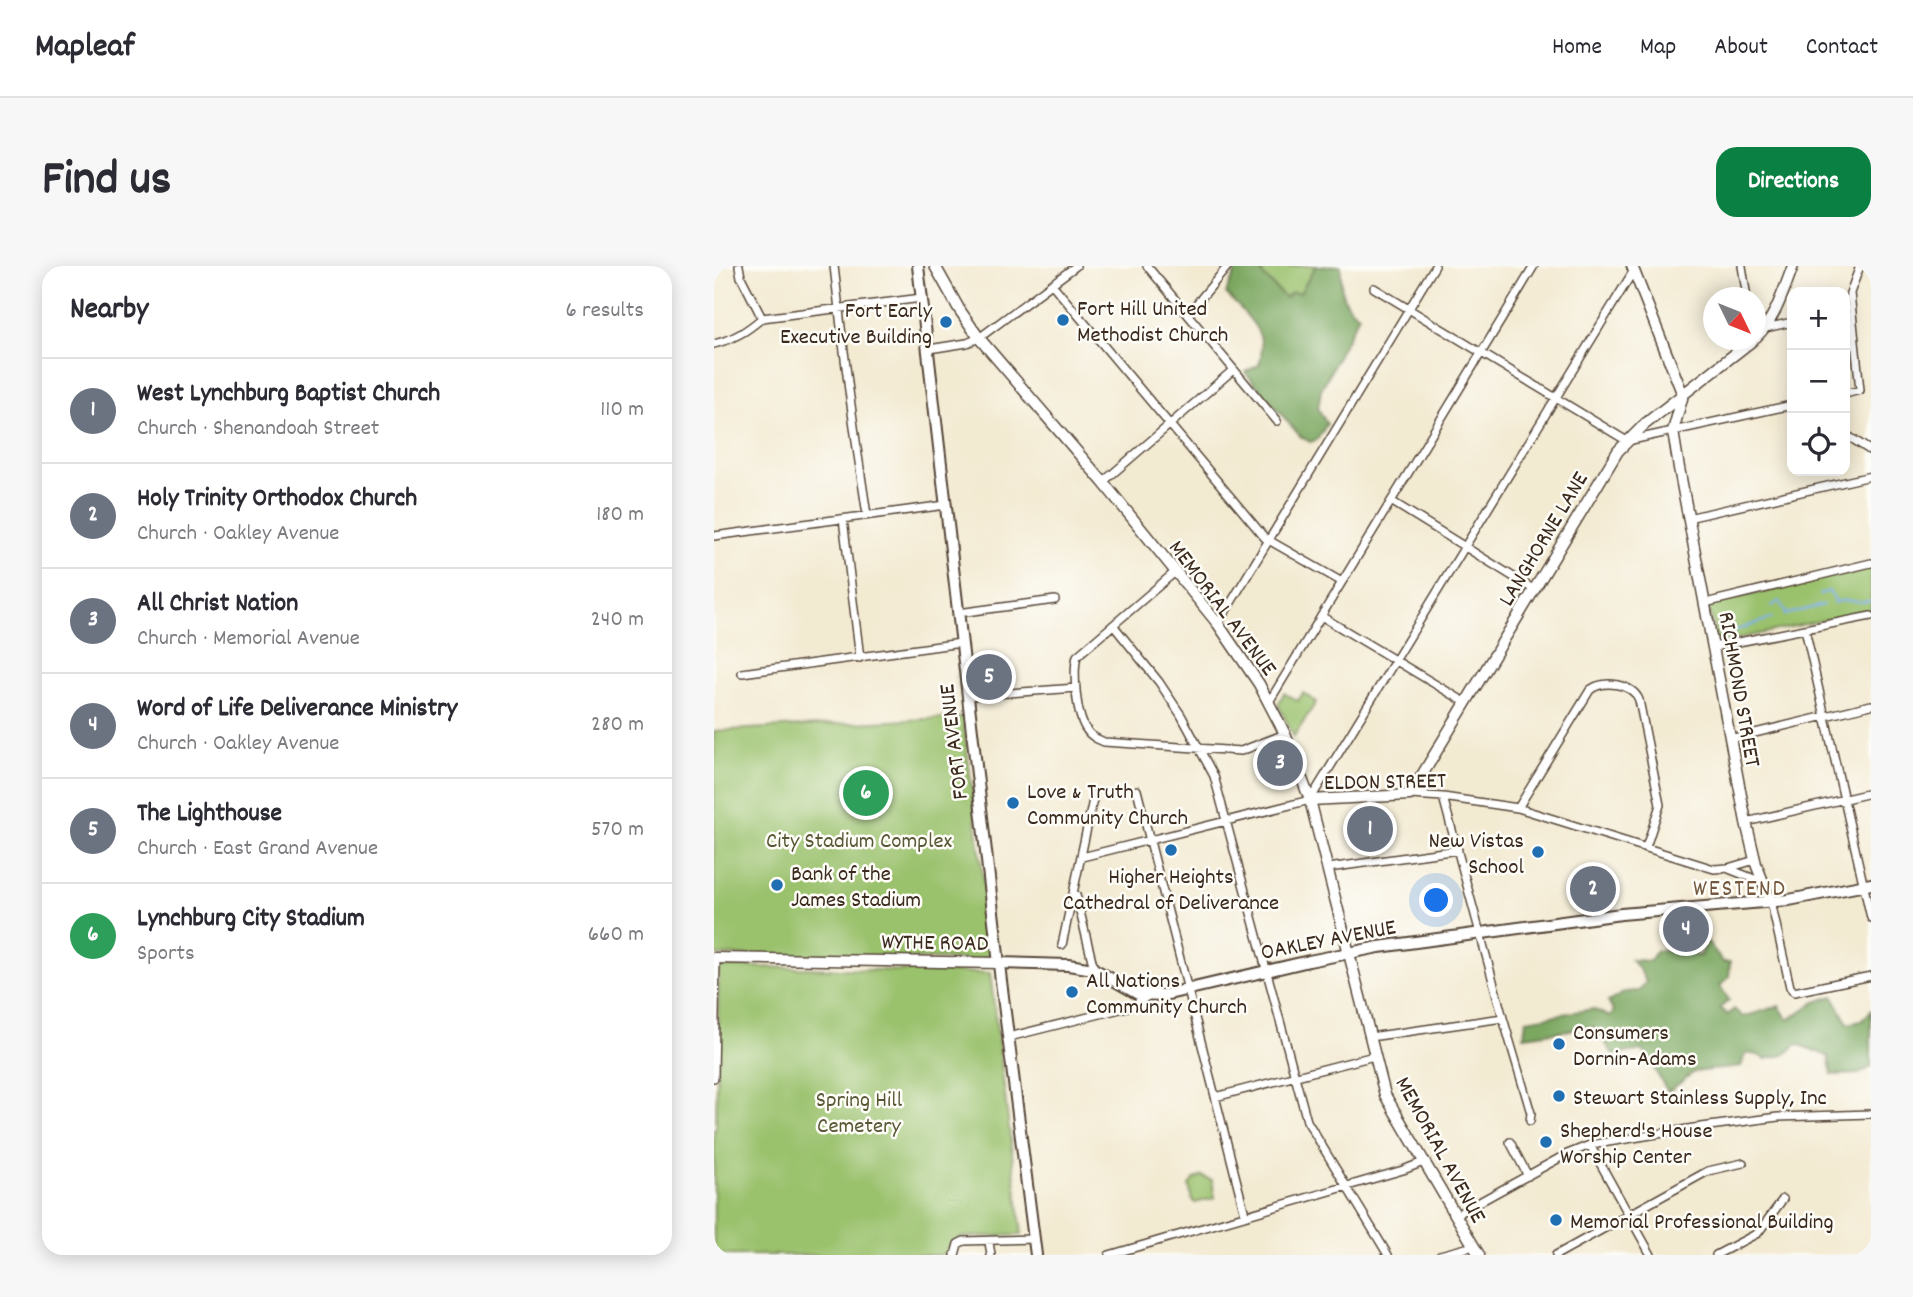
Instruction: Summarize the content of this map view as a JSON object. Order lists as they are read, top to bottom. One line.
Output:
{"streets":{"main road":["FORT AVENUE","OAKLEY AVENUE","WYTHE ROAD"],"street":["LANGHORNE LANE","MEMORIAL AVENUE","RICHMOND STREET","ELDON STREET"]},"crossings":[["LANGHORNE LANE","RICHMOND STREET"],["LANGHORNE LANE","ELDON STREET"],["MEMORIAL AVENUE","ELDON STREET"],["MEMORIAL AVENUE","OAKLEY AVENUE"],["RICHMOND STREET","ELDON STREET"],["RICHMOND STREET","OAKLEY AVENUE"],["FORT AVENUE","OAKLEY AVENUE"],["FORT AVENUE","WYTHE ROAD"],["OAKLEY AVENUE","WYTHE ROAD"]],"districts":["WESTEND"],"parks":["City Stadium Complex","Spring Hill Cemetery"],"places":["Fort Hill United Methodist Church","Fort Early Executive Building","Love & Truth Community Church","Higher Heights Cathedral of Deliverance","New Vistas School","Bank of the James Stadium","All Nations Community Church","Consumers Dornin-Adams","Stewart Stainless Supply, Inc","Shepherd's House Worship Center","Memorial Professional Building"],"north":"bottom right","page":{"header":"Mapleaf","nav":["Home","Map","About","Contact"],"title":"Find us","buttons":"Directions","heading":["Nearby","6 results"],"map_buttons":["+","−"],"list":[{"mark":"1","name":"West Lynchburg Baptist Church","note":"Church · Shenandoah Street","value":"110 m"},{"mark":"2","name":"Holy Trinity Orthodox Church","note":"Church · Oakley Avenue","value":"180 m"},{"mark":"3","name":"All Christ Nation","note":"Church · Memorial Avenue","value":"240 m"},{"mark":"4","name":"Word of Life Deliverance Ministry","note":"Church · Oakley Avenue","value":"280 m"},{"mark":"5","name":"The Lighthouse","note":"Church · East Grand Avenue","value":"570 m"},{"mark":"6","name":"Lynchburg City Stadium","note":"Sports","value":"660 m"}],"pins":["5","3","6","1","2","4"]}}
